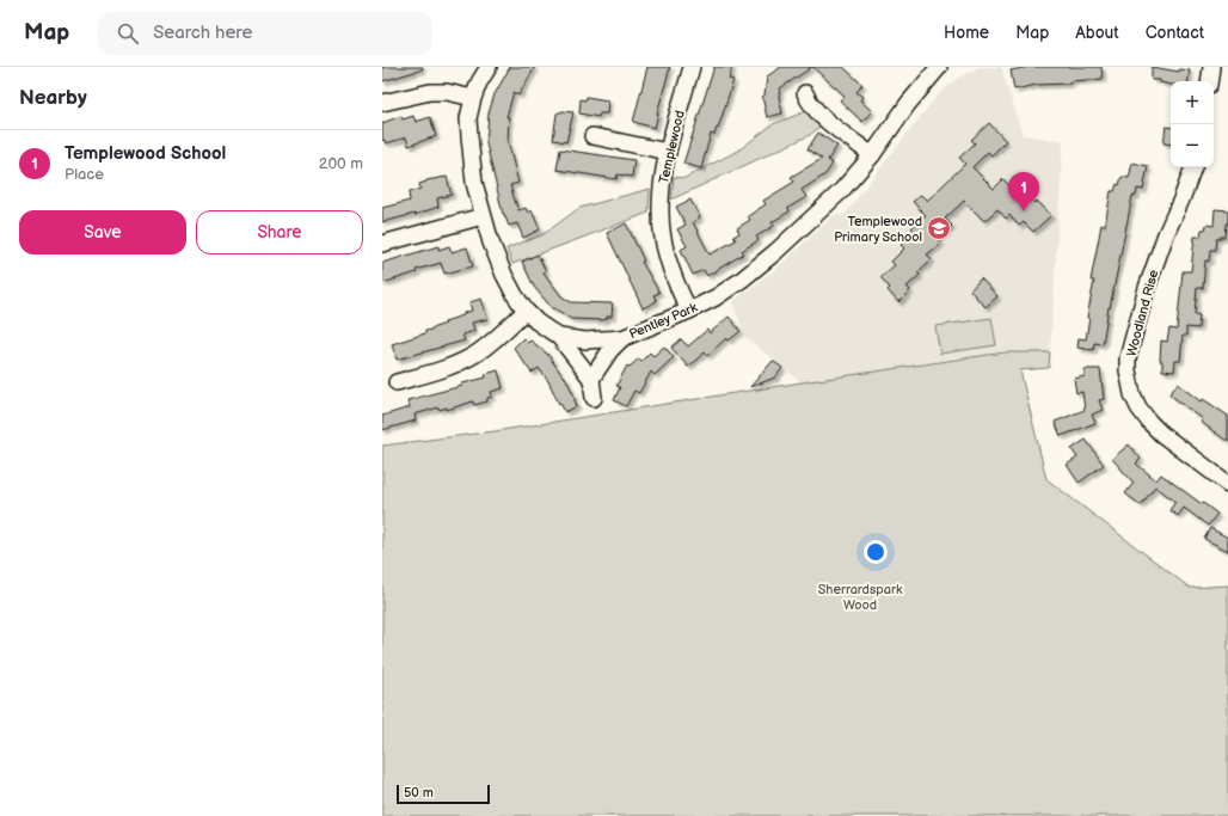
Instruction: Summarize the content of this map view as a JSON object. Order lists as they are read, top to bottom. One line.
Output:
{"streets":{"street":["Templewood","Woodland Rise","Pentley Park"]},"crossings":[["Templewood","Pentley Park"]],"parks":["Sherrardspark Wood"],"places":{"school or university":["Templewood Primary School"]},"scale_bar":"50 m","page":{"header":"Map","search":"Search here","nav":["Home","Map","About","Contact"],"heading":"Nearby","map_buttons":["+","−"],"list":[{"mark":"1","name":"Templewood School","note":"Place","value":"200 m"}],"pins":"1","buttons":["Save","Share"],"scale":"50 m"}}
